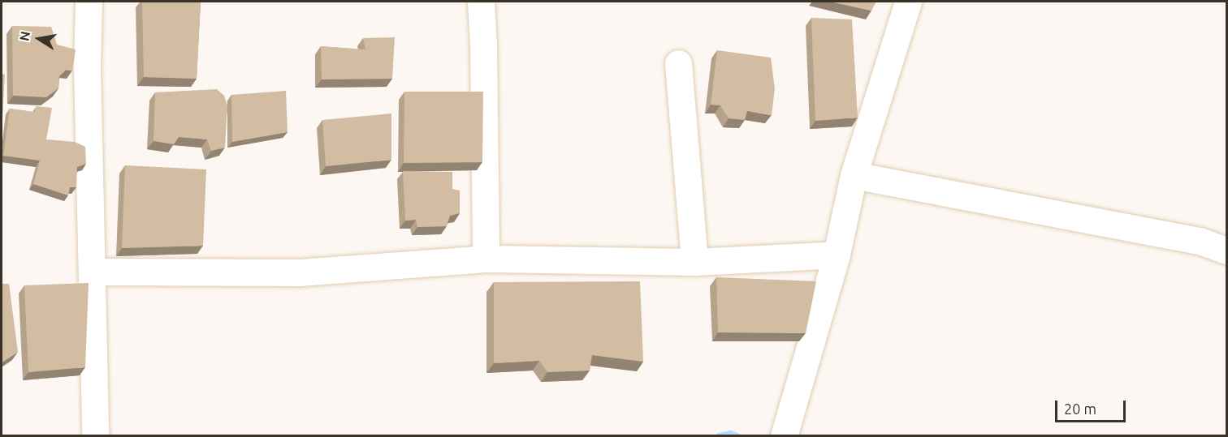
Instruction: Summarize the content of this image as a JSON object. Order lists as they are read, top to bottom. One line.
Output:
{"scale_bar":"20 m","north":"left"}
